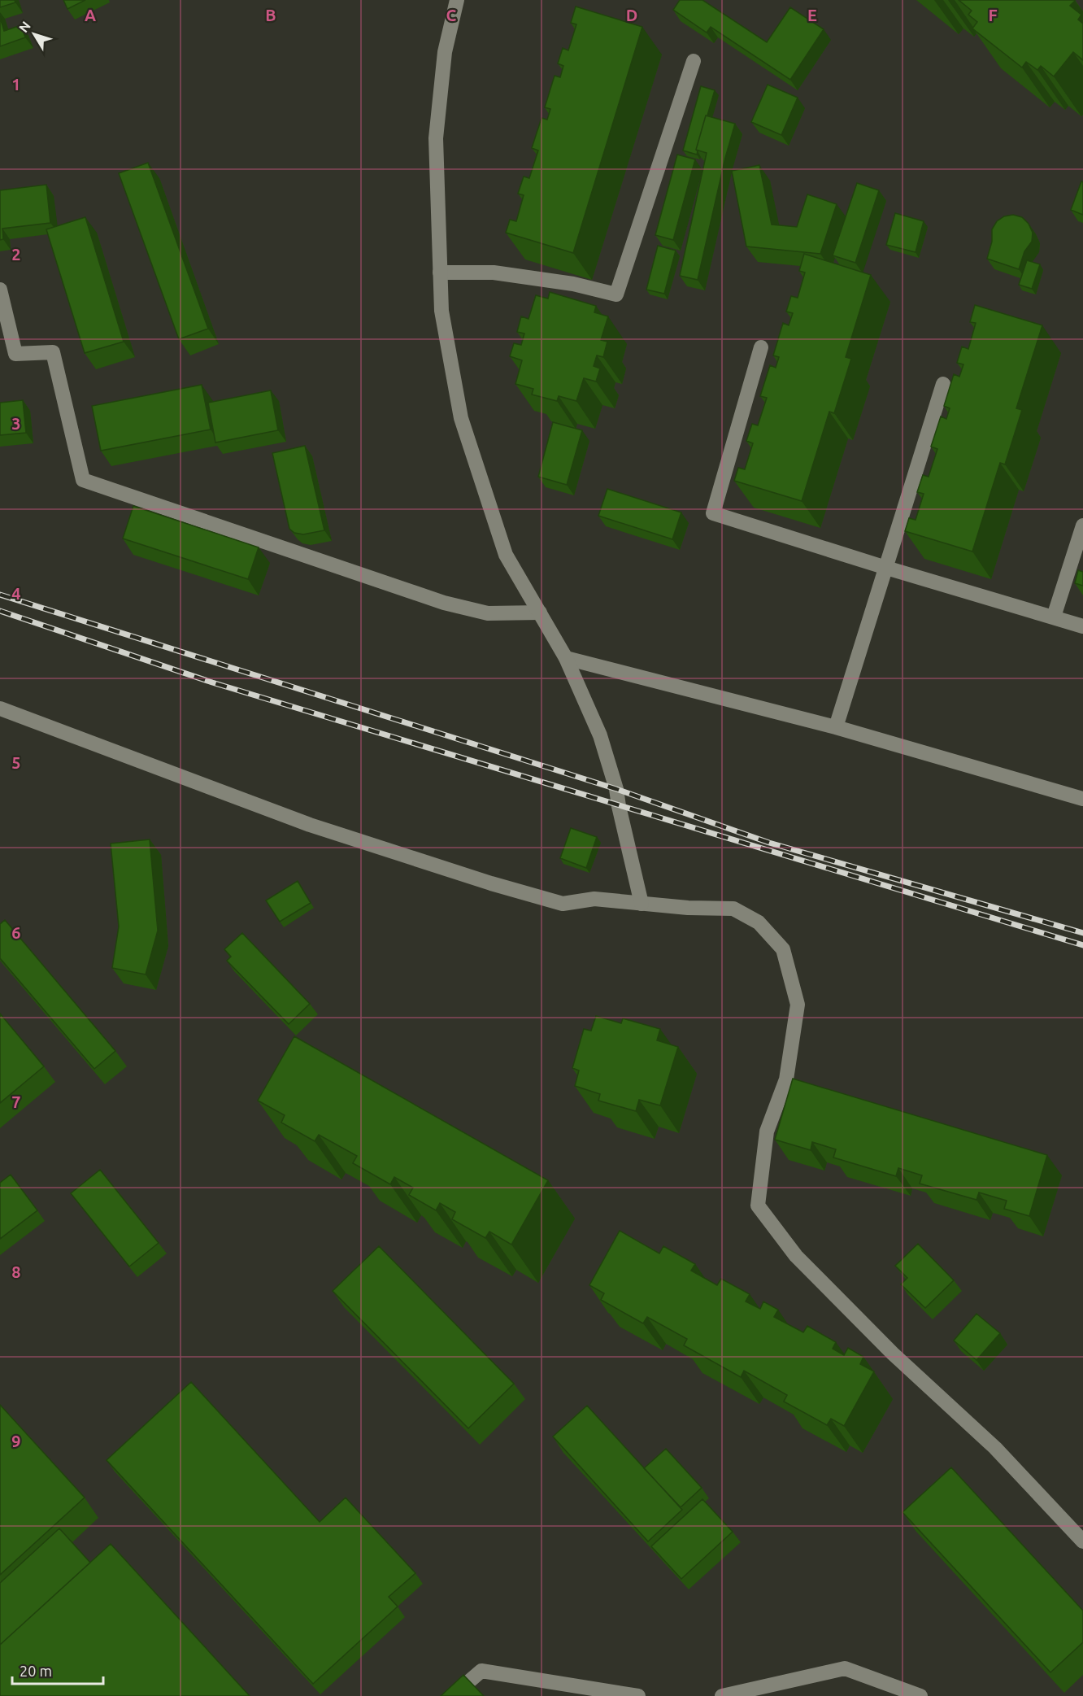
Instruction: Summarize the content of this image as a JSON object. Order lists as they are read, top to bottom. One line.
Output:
{"scale_bar":"20 m","north":"top left","grid":{"columns":["A","B","C","D","E","F"],"rows":["1","2","3","4","5","6","7","8","9"]}}
